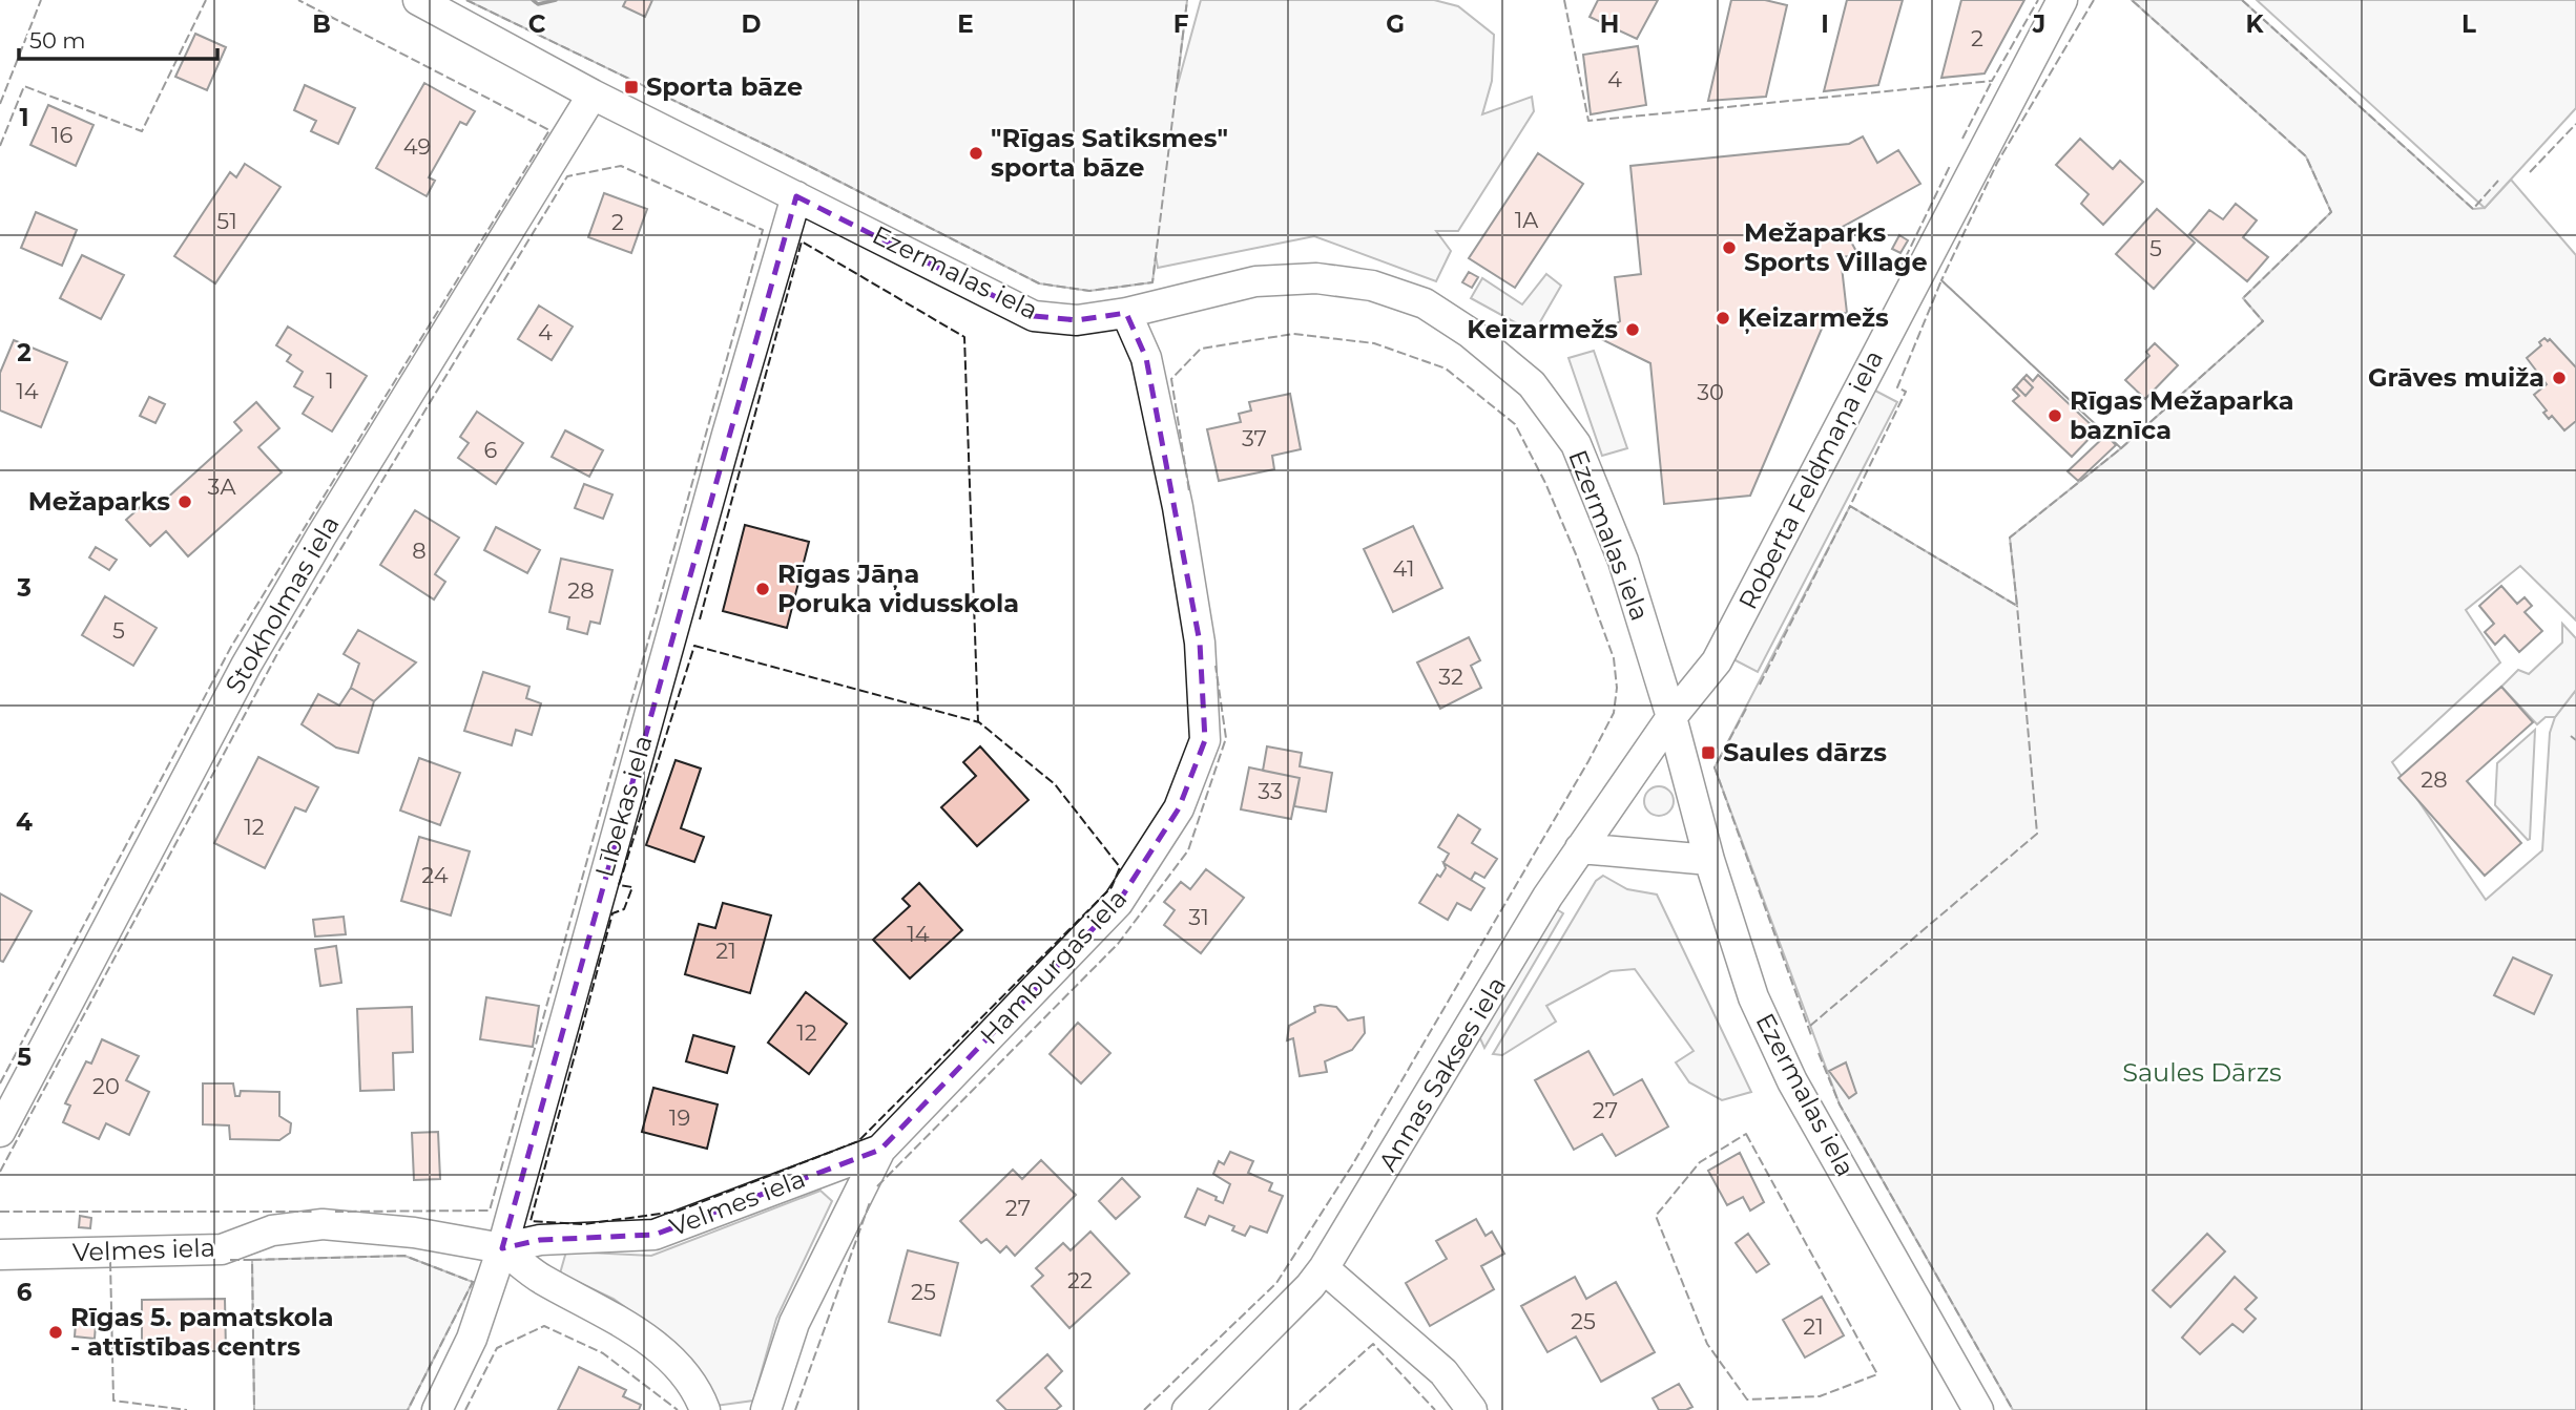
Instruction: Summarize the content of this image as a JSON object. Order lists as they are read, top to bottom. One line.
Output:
{"streets":{"street":["Ezermalas iela","Roberta Feldmaņa iela","Stokholmas iela","Lībekas iela","Hamburgas iela","Annas Sakses iela","Velmes iela"]},"crossings":[["Ezermalas iela","Roberta Feldmaņa iela"],["Ezermalas iela","Stokholmas iela"],["Ezermalas iela","Lībekas iela"],["Ezermalas iela","Hamburgas iela"],["Ezermalas iela","Annas Sakses iela"],["Roberta Feldmaņa iela","Annas Sakses iela"],["Lībekas iela","Velmes iela"],["Hamburgas iela","Velmes iela"]],"parks":["Saules Dārzs"],"places":{"transit":["Sporta bāze","Saules dārzs"],"other":["\"Rīgas Satiksmes\" sporta bāze","Mežaparks Sports Village","Ķeizarmežs","Keizarmežs","Grāves muiža","Rīgas Mežaparka baznīca","Mežaparks","Rīgas Jāņa Poruka vidusskola","Rīgas 5. pamatskola - attīstības centrs"]},"house_numbers":["2","4","16","49","1A","51","2","5","4","1","14","30","37","6","3A","8","41","28","5","32","28","33","12","24","31","14","21","12","20","27","19","27","22","25","25","21"],"scale_bar":"50 m","grid":{"columns":["B","C","D","E","F","G","H","I","J","K","L"],"rows":["1","2","3","4","5","6"]}}
